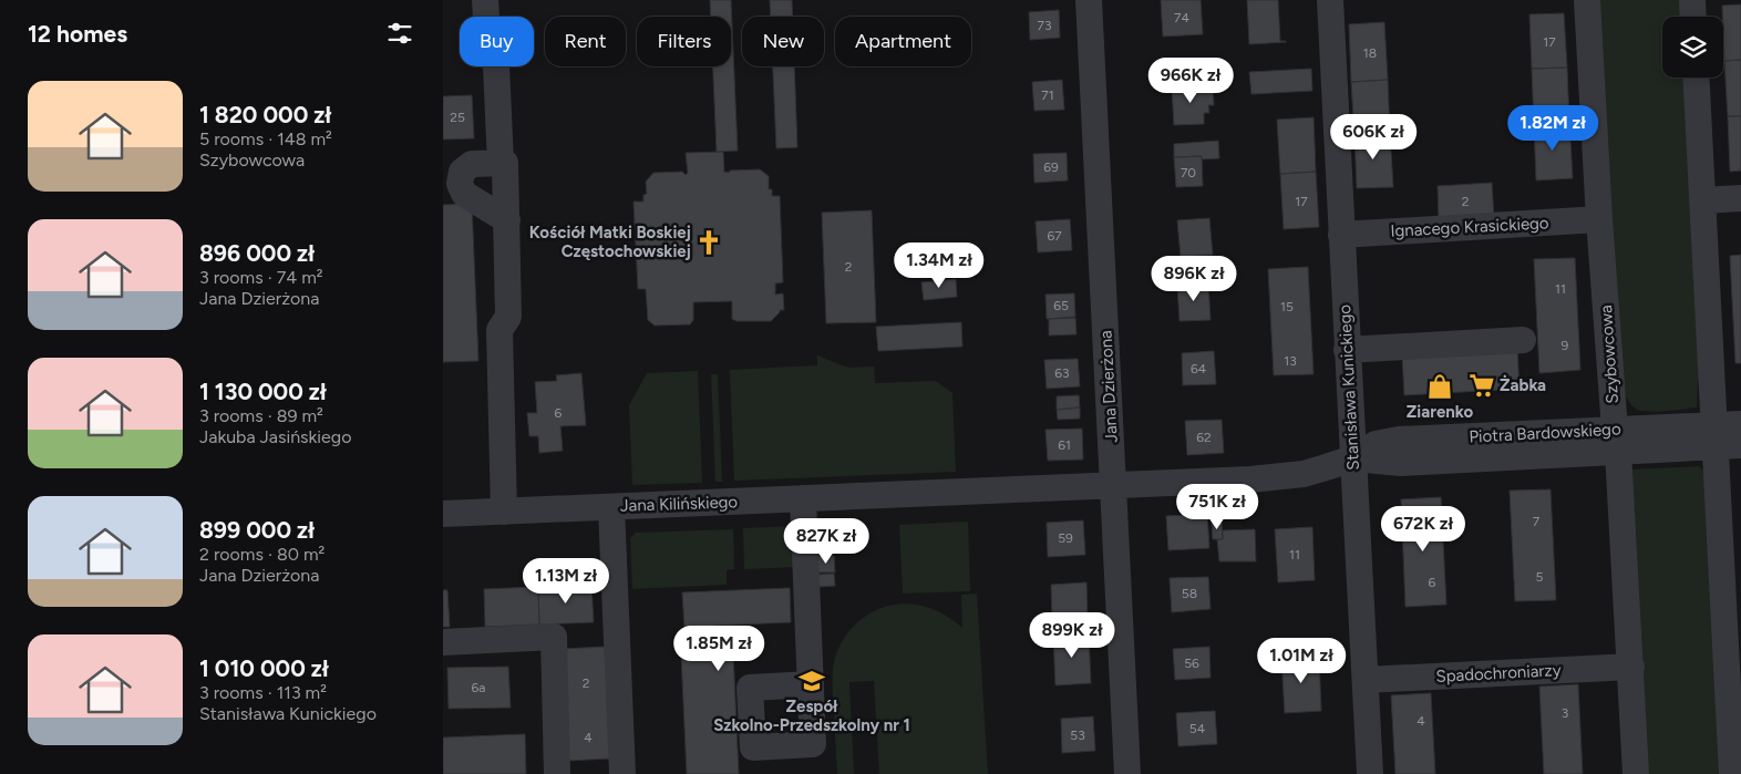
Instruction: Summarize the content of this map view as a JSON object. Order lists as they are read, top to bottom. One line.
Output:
{"streets":{"street":["Ignacego Krasickiego","Szybowcowa","Jana Dzierżona","Stanisława Kunickiego","Piotra Bardowskiego","Jana Kilińskiego","Spadochroniarzy"]},"crossings":[["Ignacego Krasickiego","Szybowcowa"],["Ignacego Krasickiego","Stanisława Kunickiego"],["Szybowcowa","Piotra Bardowskiego"],["Szybowcowa","Spadochroniarzy"],["Jana Dzierżona","Piotra Bardowskiego"],["Jana Dzierżona","Jana Kilińskiego"],["Stanisława Kunickiego","Piotra Bardowskiego"],["Stanisława Kunickiego","Spadochroniarzy"],["Piotra Bardowskiego","Jana Kilińskiego"]],"places":{"church":["Kościół Matki Boskiej Częstochowskiej"],"supermarket":["Żabka"],"shop":["Ziarenko"],"school or university":["Zespół Szkolno-Przedszkolny nr 1"]},"house_numbers":["74","73","17","18","71","25","69","70","17","2","67","2","11","65","15","9","13","64","63","6","62","61","7","59","11","5","6","58","56","2","6a","3","4","54","53","4"],"page":{"heading":"12 homes","chip":["Buy","Rent","Filters","New","Apartment"],"price":["966K zł","1.82M zł","606K zł","1.34M zł","896K zł","751K zł","672K zł","827K zł","1.13M zł","899K zł","1.85M zł","1.01M zł"],"list":[{"name":"1 820 000 zł","note":"5 rooms · 148 m² · Szybowcowa"},{"name":"896 000 zł","note":"3 rooms · 74 m² · Jana Dzierżona"},{"name":"1 130 000 zł","note":"3 rooms · 89 m² · Jakuba Jasińskiego"},{"name":"899 000 zł","note":"2 rooms · 80 m² · Jana Dzierżona"},{"name":"1 010 000 zł","note":"3 rooms · 113 m² · Stanisława Kunickiego"}]}}
